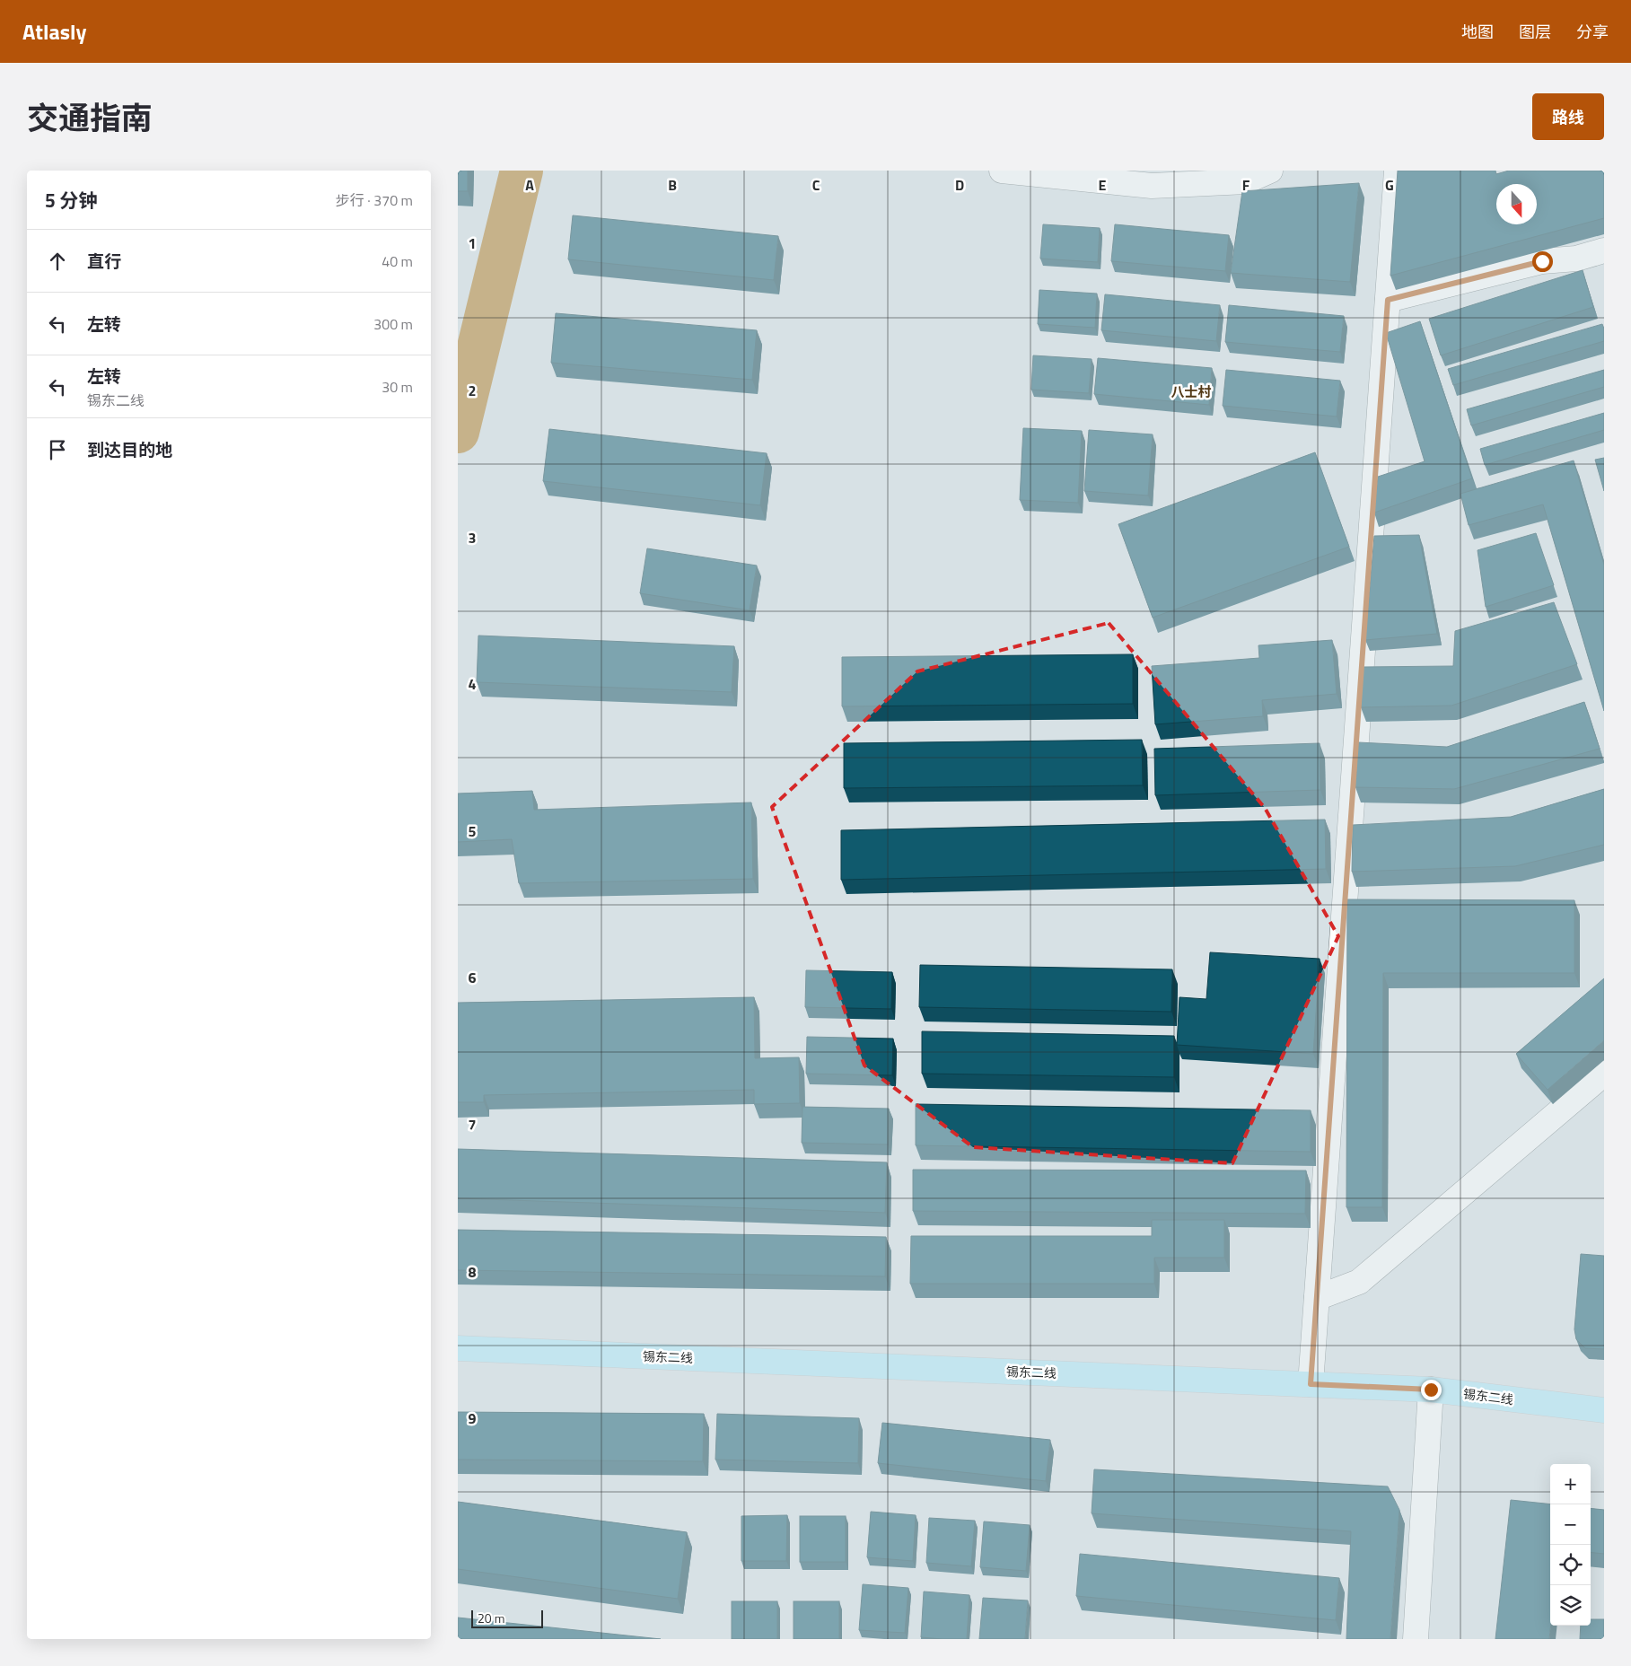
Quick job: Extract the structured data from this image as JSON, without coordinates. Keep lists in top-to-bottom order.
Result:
{
  "streets": {
    "main road": ["锡东二线"]
  },
  "districts": ["八士村"],
  "scale_bar": "20 m",
  "north": "bottom",
  "page": {
    "header": "Atlasly",
    "nav": ["地图", "图层", "分享"],
    "title": "交通指南",
    "buttons": "路线",
    "heading": ["5 分钟", "步行 · 370 m"],
    "list": [
      ["直行", "40 m"],
      ["左转", "300 m"],
      ["左转", "锡东二线", "30 m"],
      "到达目的地"
    ],
    "map_buttons": ["+", "−"],
    "scale": "20 m"
  },
  "grid": {
    "columns": [
      "A",
      "B",
      "C",
      "D",
      "E",
      "F",
      "G"
    ],
    "rows": [
      "1",
      "2",
      "3",
      "4",
      "5",
      "6",
      "7",
      "8",
      "9"
    ]
  }
}
